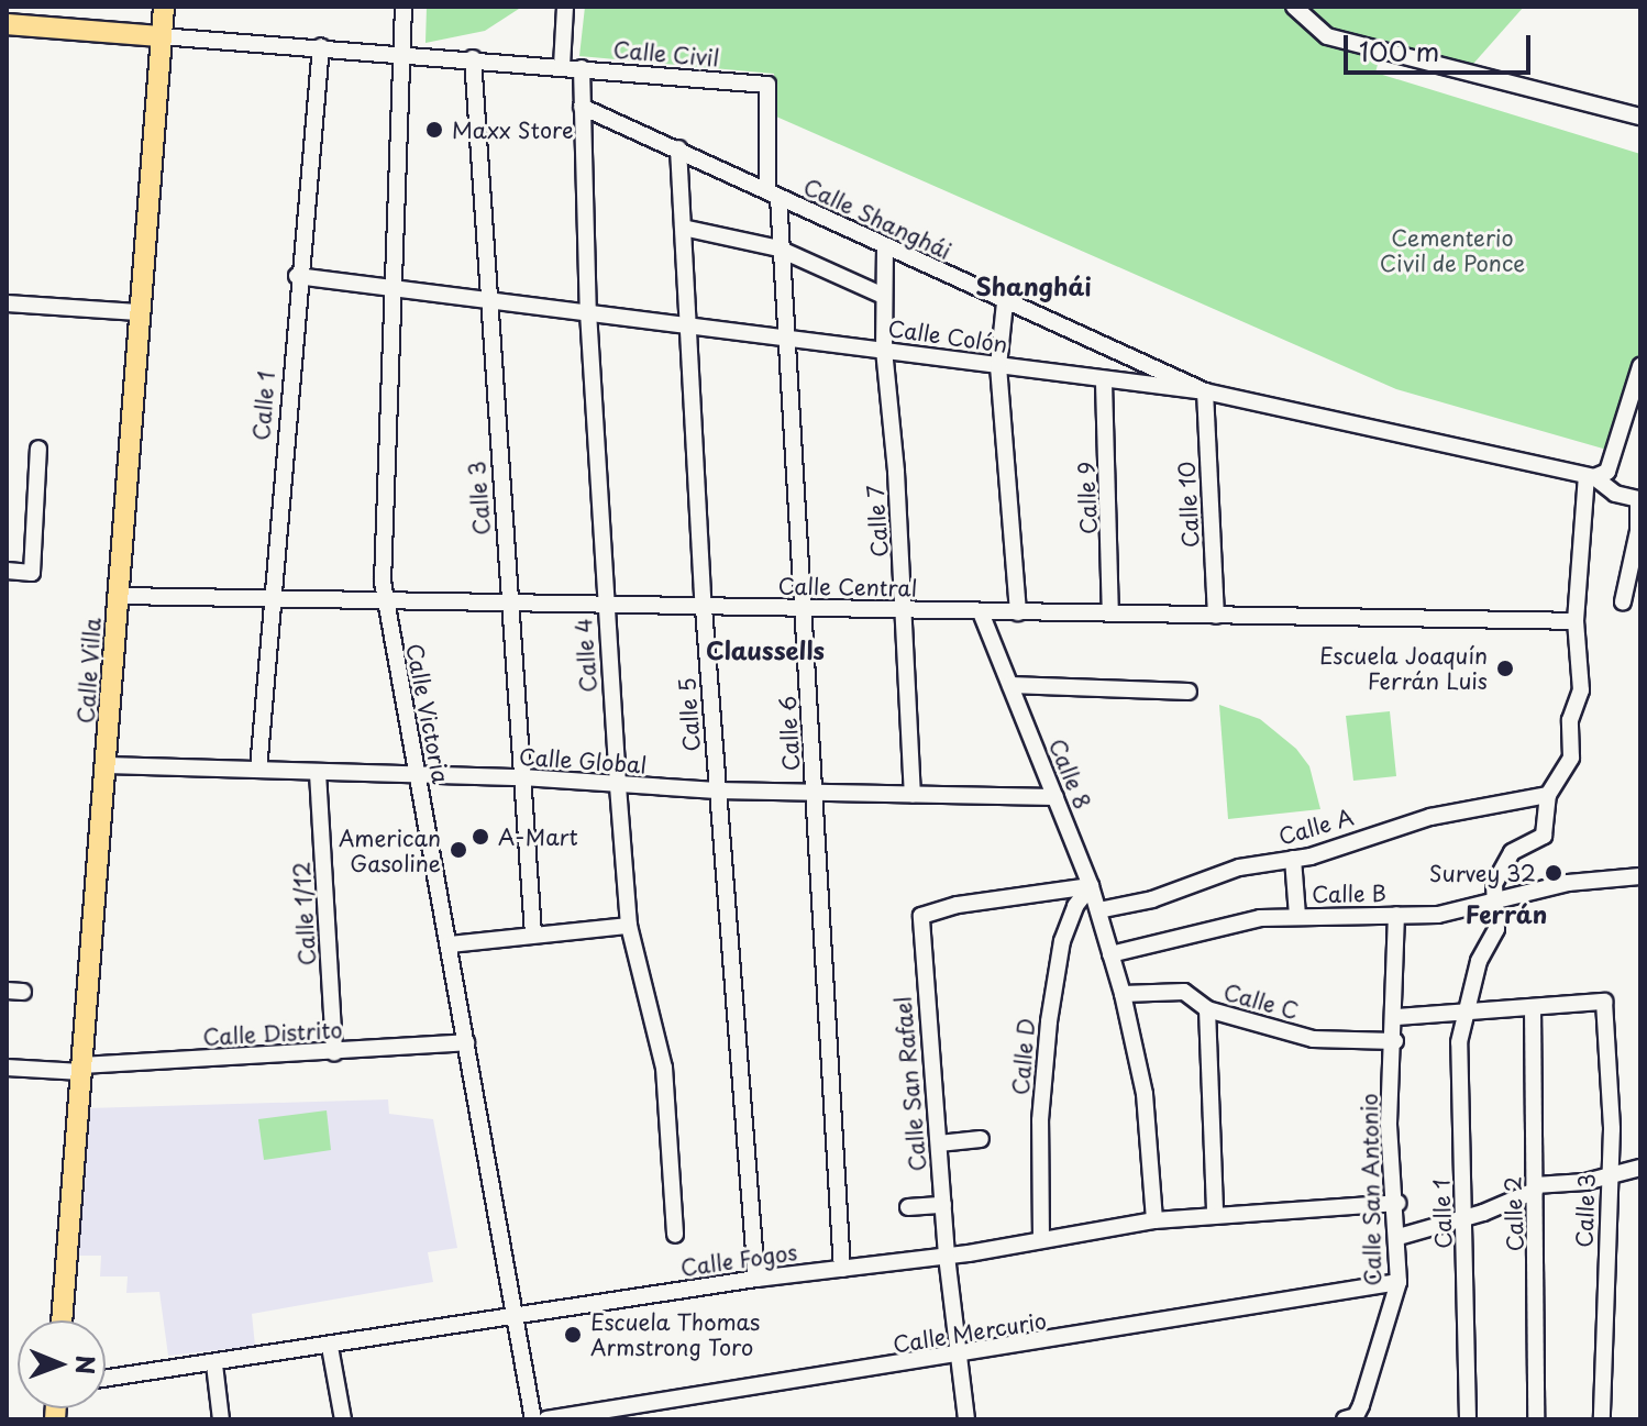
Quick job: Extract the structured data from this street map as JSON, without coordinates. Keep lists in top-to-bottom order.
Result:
{
  "streets": {
    "main road": ["Calle Villa"],
    "street": [
      "Calle Civil",
      "Calle Shanghái",
      "Calle Colón",
      "Calle 1",
      "Calle 3",
      "Calle 9",
      "Calle 10",
      "Calle 7",
      "Calle Central",
      "Calle 4",
      "Calle Victoria",
      "Calle 5",
      "Calle 6",
      "Calle Global",
      "Calle 8",
      "Calle A",
      "Calle B",
      "Calle 1/12",
      "Calle C",
      "Calle Distrito",
      "Calle D",
      "Calle San Rafael",
      "Calle San Antonio",
      "Calle 2",
      "Calle Fogos",
      "Calle Mercurio"
    ]
  },
  "crossings": [
    ["Calle Civil", "Calle 1"],
    ["Calle Civil", "Calle 3"],
    ["Calle Civil", "Calle 4"],
    ["Calle Civil", "Calle Villa"],
    ["Calle Civil", "Calle Victoria"],
    ["Calle Civil", "Calle 6"],
    ["Calle Shanghái", "Calle Colón"],
    ["Calle Shanghái", "Calle 10"],
    ["Calle Shanghái", "Calle 7"],
    ["Calle Shanghái", "Calle 4"],
    ["Calle Shanghái", "Calle 5"],
    ["Calle Shanghái", "Calle 6"],
    ["Calle Colón", "Calle 1"],
    ["Calle Colón", "Calle 3"],
    ["Calle Colón", "Calle 9"],
    ["Calle Colón", "Calle 10"],
    ["Calle Colón", "Calle 7"],
    ["Calle Colón", "Calle 4"],
    ["Calle Colón", "Calle Victoria"],
    ["Calle Colón", "Calle 5"],
    ["Calle Colón", "Calle 6"],
    ["Calle 1", "Calle Central"],
    ["Calle 1", "Calle Global"],
    ["Calle 1", "Calle A"],
    ["Calle 1", "Calle B"],
    ["Calle 3", "Calle Central"],
    ["Calle 3", "Calle Global"],
    ["Calle 3", "Calle 2"],
    ["Calle 9", "Calle Central"],
    ["Calle 10", "Calle Central"],
    ["Calle 7", "Calle Central"],
    ["Calle 7", "Calle Global"],
    ["Calle Central", "Calle 4"],
    ["Calle Central", "Calle Villa"],
    ["Calle Central", "Calle Victoria"],
    ["Calle Central", "Calle 5"],
    ["Calle Central", "Calle 6"],
    ["Calle Central", "Calle 8"],
    ["Calle 4", "Calle Global"],
    ["Calle Villa", "Calle Global"],
    ["Calle Villa", "Calle Distrito"],
    ["Calle Victoria", "Calle Global"],
    ["Calle Victoria", "Calle Distrito"],
    ["Calle Victoria", "Calle Fogos"],
    ["Calle 5", "Calle Global"],
    ["Calle 5", "Calle Fogos"],
    ["Calle 6", "Calle Global"],
    ["Calle 6", "Calle Fogos"],
    ["Calle Global", "Calle 8"],
    ["Calle Global", "Calle 1/12"],
    ["Calle 8", "Calle A"],
    ["Calle 8", "Calle B"],
    ["Calle 8", "Calle C"],
    ["Calle 8", "Calle D"],
    ["Calle 8", "Calle San Rafael"],
    ["Calle B", "Calle San Antonio"],
    ["Calle 1/12", "Calle Distrito"],
    ["Calle C", "Calle San Antonio"],
    ["Calle D", "Calle San Rafael"],
    ["Calle D", "Calle Fogos"],
    ["Calle San Rafael", "Calle Fogos"],
    ["Calle San Rafael", "Calle Mercurio"],
    ["Calle San Antonio", "Calle Fogos"],
    ["Calle San Antonio", "Calle Mercurio"]
  ],
  "districts": ["Shanghái", "Claussells", "Ferrán"],
  "parks": ["Cementerio Civil de Ponce"],
  "places": [
    "Maxx Store",
    "Escuela Joaquín Ferrán Luis",
    "A-Mart",
    "American Gasoline",
    "Survey 32",
    "Escuela Thomas Armstrong Toro"
  ],
  "scale_bar": "100 m",
  "north": "right"
}
